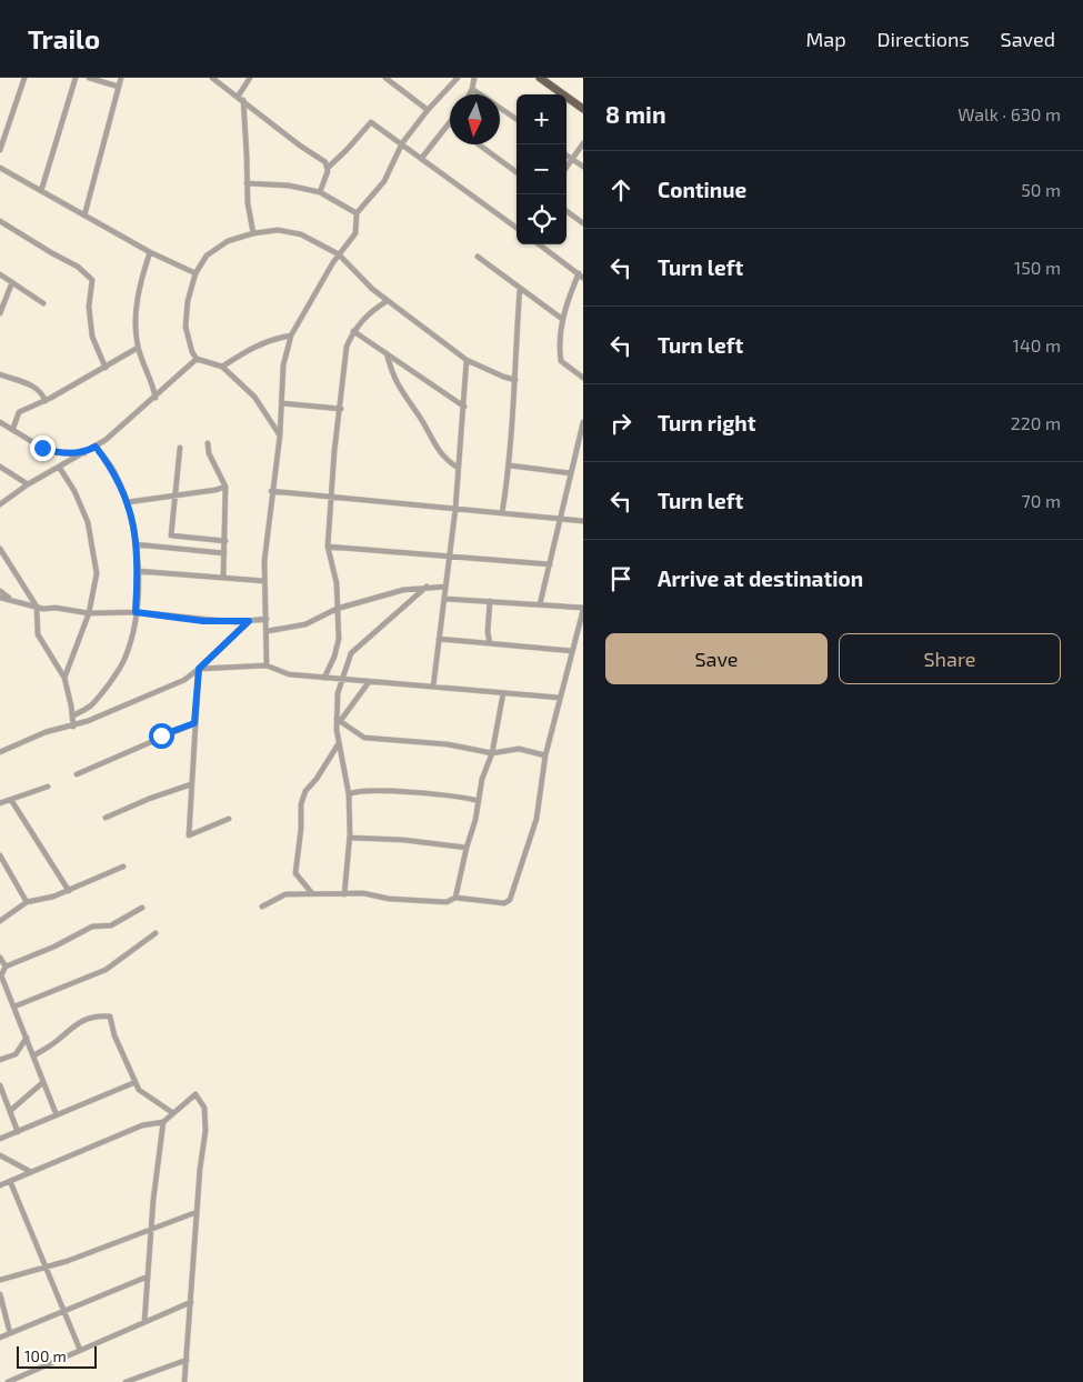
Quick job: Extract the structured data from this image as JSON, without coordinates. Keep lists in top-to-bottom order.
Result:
{
  "scale_bar": "100 m",
  "north": "bottom",
  "page": {
    "header": "Trailo",
    "nav": ["Map", "Directions", "Saved"],
    "heading": ["8 min", "Walk · 630 m"],
    "map_buttons": ["+", "−"],
    "list": [
      ["Continue", "50 m"],
      ["Turn left", "150 m"],
      ["Turn left", "140 m"],
      ["Turn right", "220 m"],
      ["Turn left", "70 m"],
      "Arrive at destination"
    ],
    "buttons": ["Save", "Share"],
    "scale": "100 m"
  }
}
